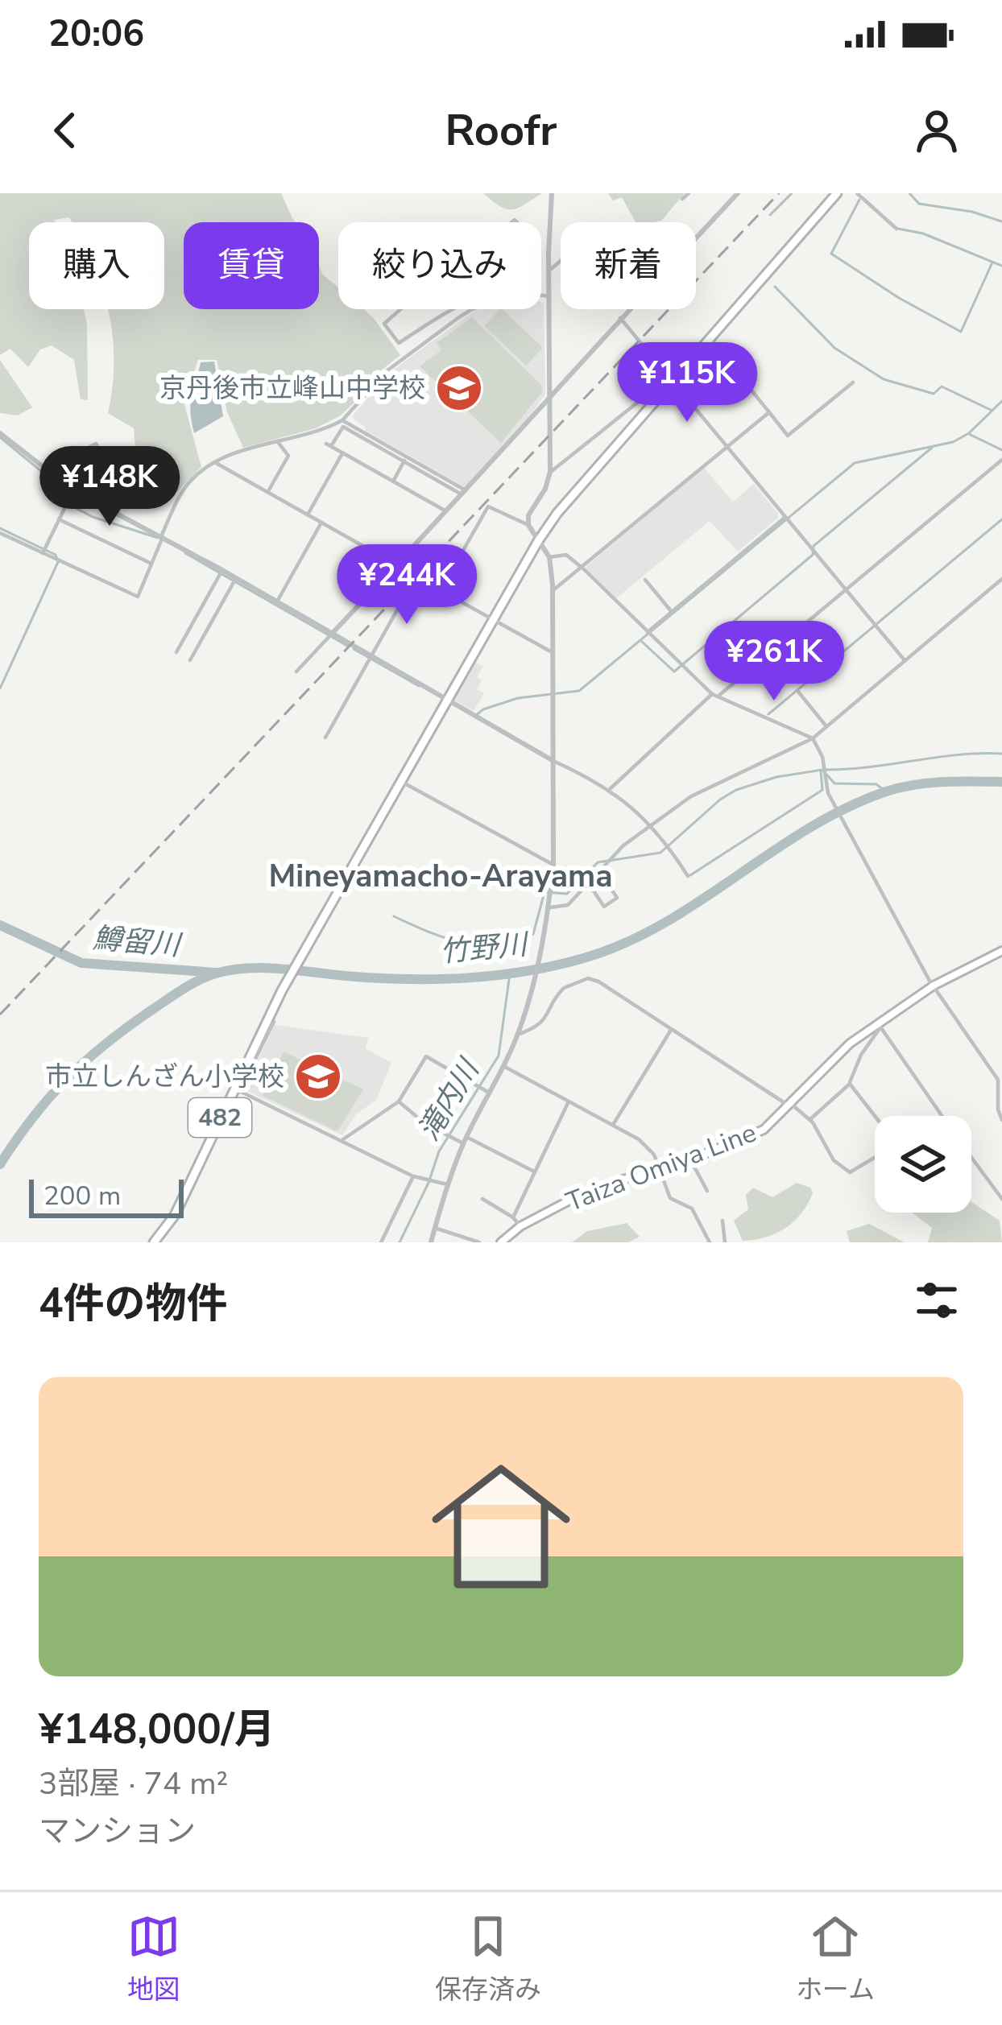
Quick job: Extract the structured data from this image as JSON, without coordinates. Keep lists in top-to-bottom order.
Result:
{
  "streets": {
    "highway": ["482"],
    "main road": ["Taiza Omiya Line"]
  },
  "districts": ["Mineyamacho-Arayama"],
  "water": ["鱒留川", "竹野川", "滝内川"],
  "places": {
    "school or university": ["京丹後市立峰山中学校", "市立しんざん小学校"]
  },
  "scale_bar": "200 m",
  "page": {
    "status": "20:06",
    "header": "Roofr",
    "chip": [
      "購入",
      "賃貸",
      "絞り込み",
      "新着"
    ],
    "price": [
      "¥115K",
      "¥148K",
      "¥244K",
      "¥261K"
    ],
    "scale": "200 m",
    "heading": "4件の物件",
    "list": [
      {
        "name": "¥148,000/月",
        "note": "3部屋 · 74 m² · マンション"
      }
    ],
    "tabs": ["地図", "保存済み", "ホーム"]
  }
}
